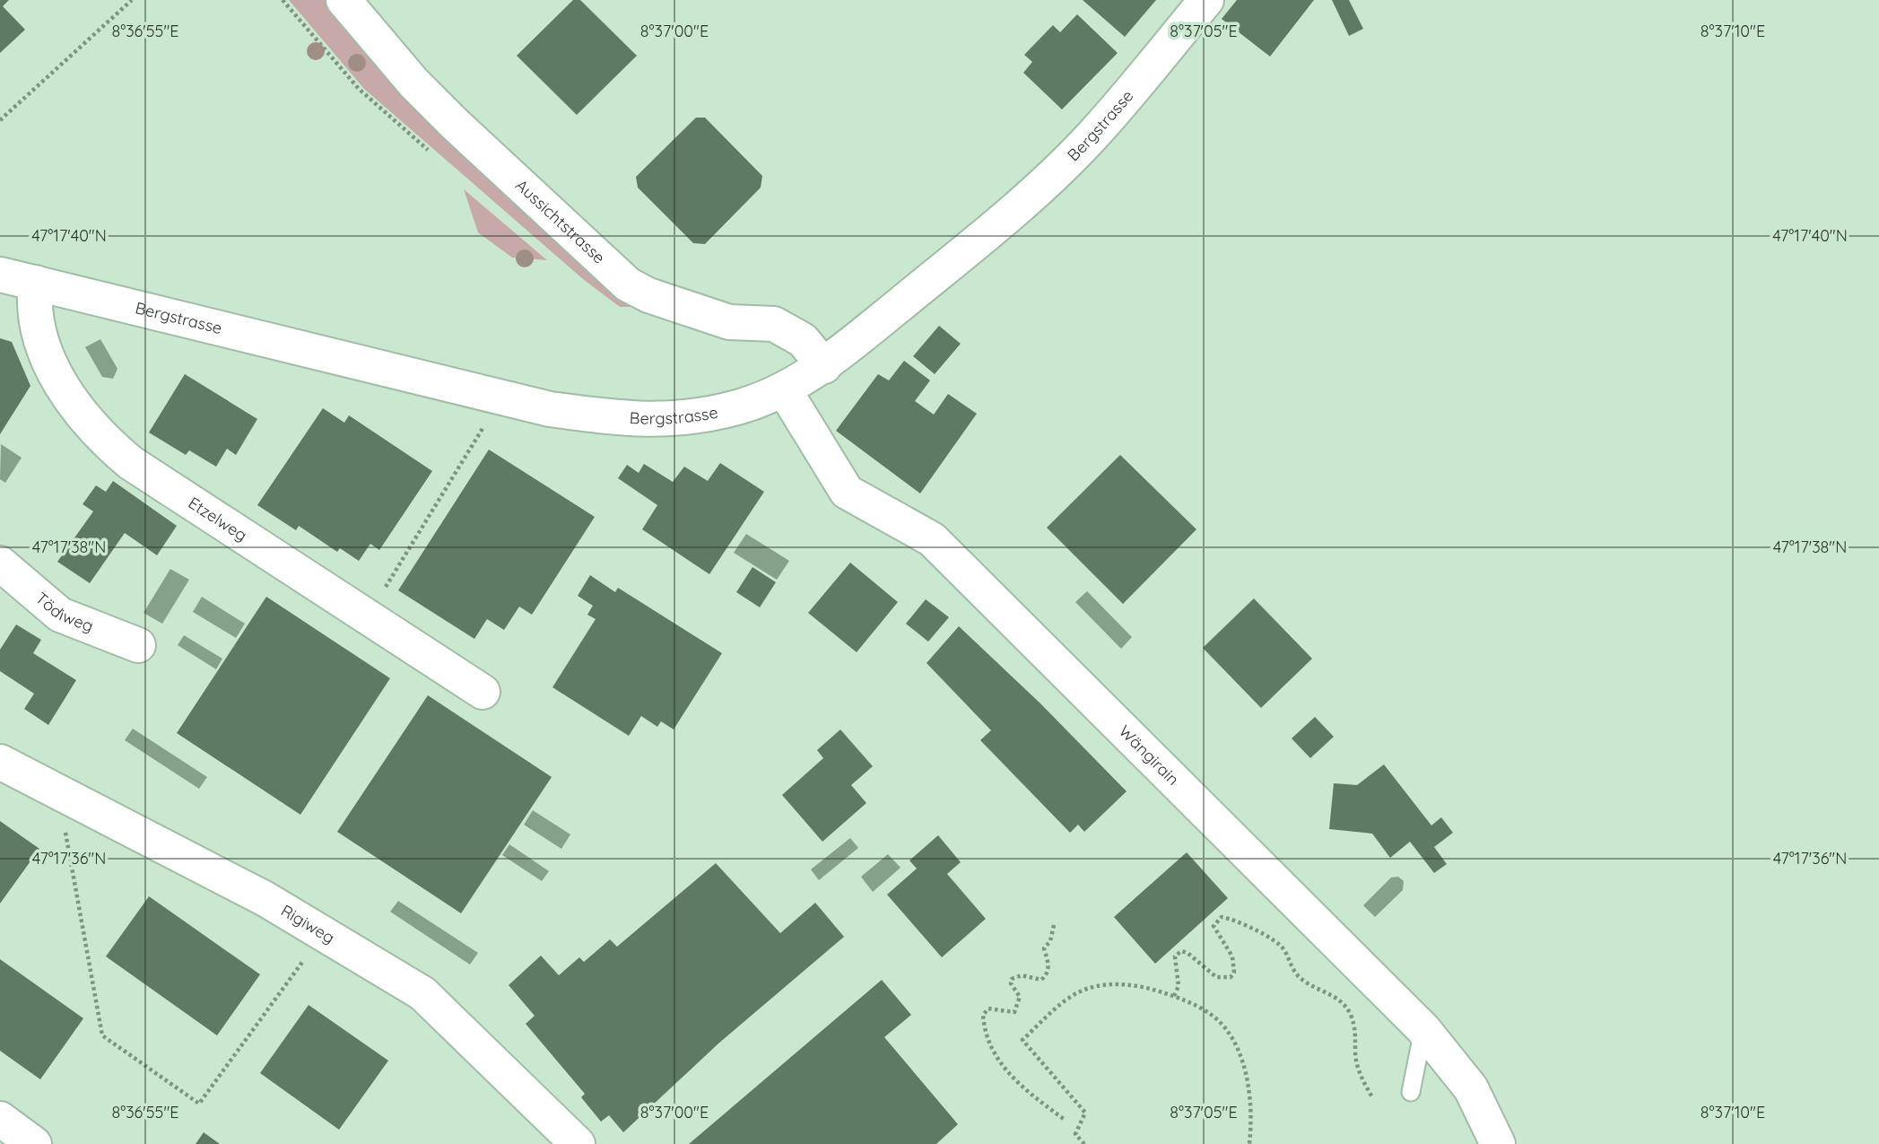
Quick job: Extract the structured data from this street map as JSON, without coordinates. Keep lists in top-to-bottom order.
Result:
{
  "streets": {
    "street": [
      "Bergstrasse",
      "Aussichtstrasse",
      "Etzelweg",
      "Tödiweg",
      "Wängirain",
      "Rigiweg"
    ]
  },
  "crossings": [
    ["Bergstrasse", "Aussichtstrasse"],
    ["Bergstrasse", "Etzelweg"],
    ["Bergstrasse", "Wängirain"]
  ],
  "coordinates": [
    "8°36'55\"E",
    "8°37'00\"E",
    "8°37'05\"E",
    "8°37'10\"E",
    "47°17'40\"N",
    "47°17'38\"N",
    "47°17'36\"N"
  ]
}
